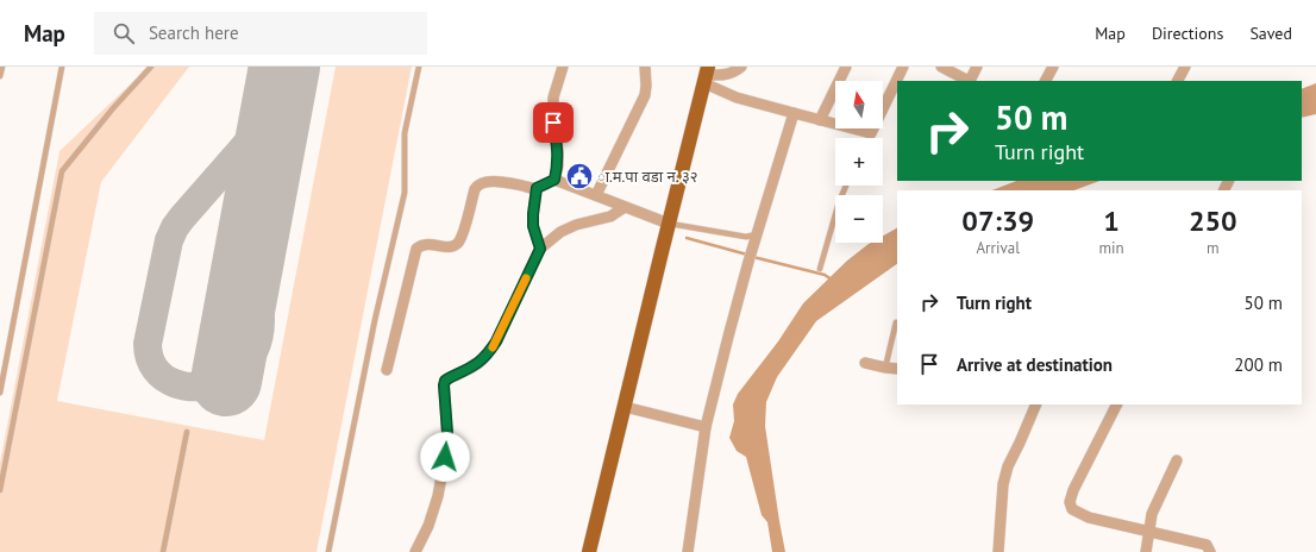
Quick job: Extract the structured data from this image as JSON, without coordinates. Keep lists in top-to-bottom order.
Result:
{
  "places": {
    "public building": ["ा.म.पा वडा न. ३२"]
  },
  "north": "top",
  "page": {
    "header": "Map",
    "search": "Search here",
    "nav": ["Map", "Directions", "Saved"],
    "map_buttons": ["+", "−"],
    "turn": ["50 m", "Turn right"],
    "eta": [
      "07:39",
      "Arrival",
      "1",
      "min",
      "250",
      "m"
    ],
    "list": [
      {
        "name": "Turn right",
        "value": "50 m"
      },
      {
        "name": "Arrive at destination",
        "value": "200 m"
      }
    ]
  }
}
